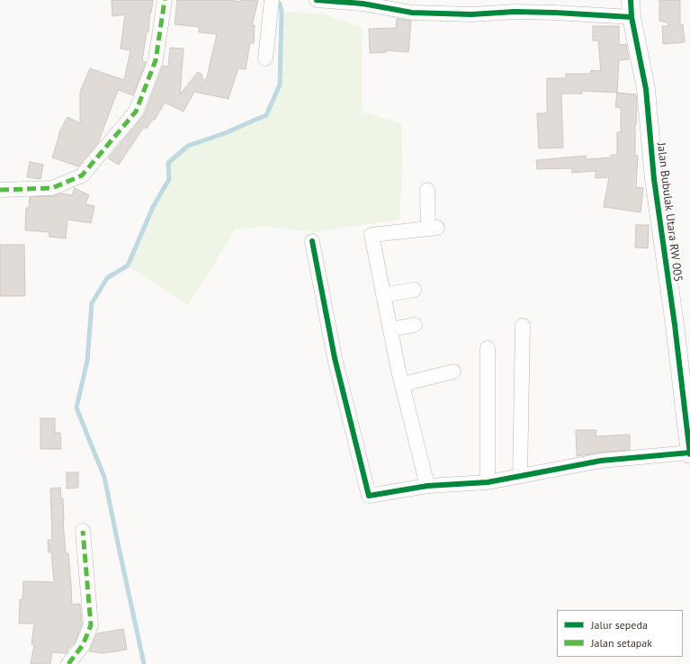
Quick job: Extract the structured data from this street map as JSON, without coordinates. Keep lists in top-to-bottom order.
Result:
{
  "streets": {
    "street": ["Jalan Bubulak Utara RW 005"]
  },
  "legend": ["Jalur sepeda", "Jalan setapak"]
}
